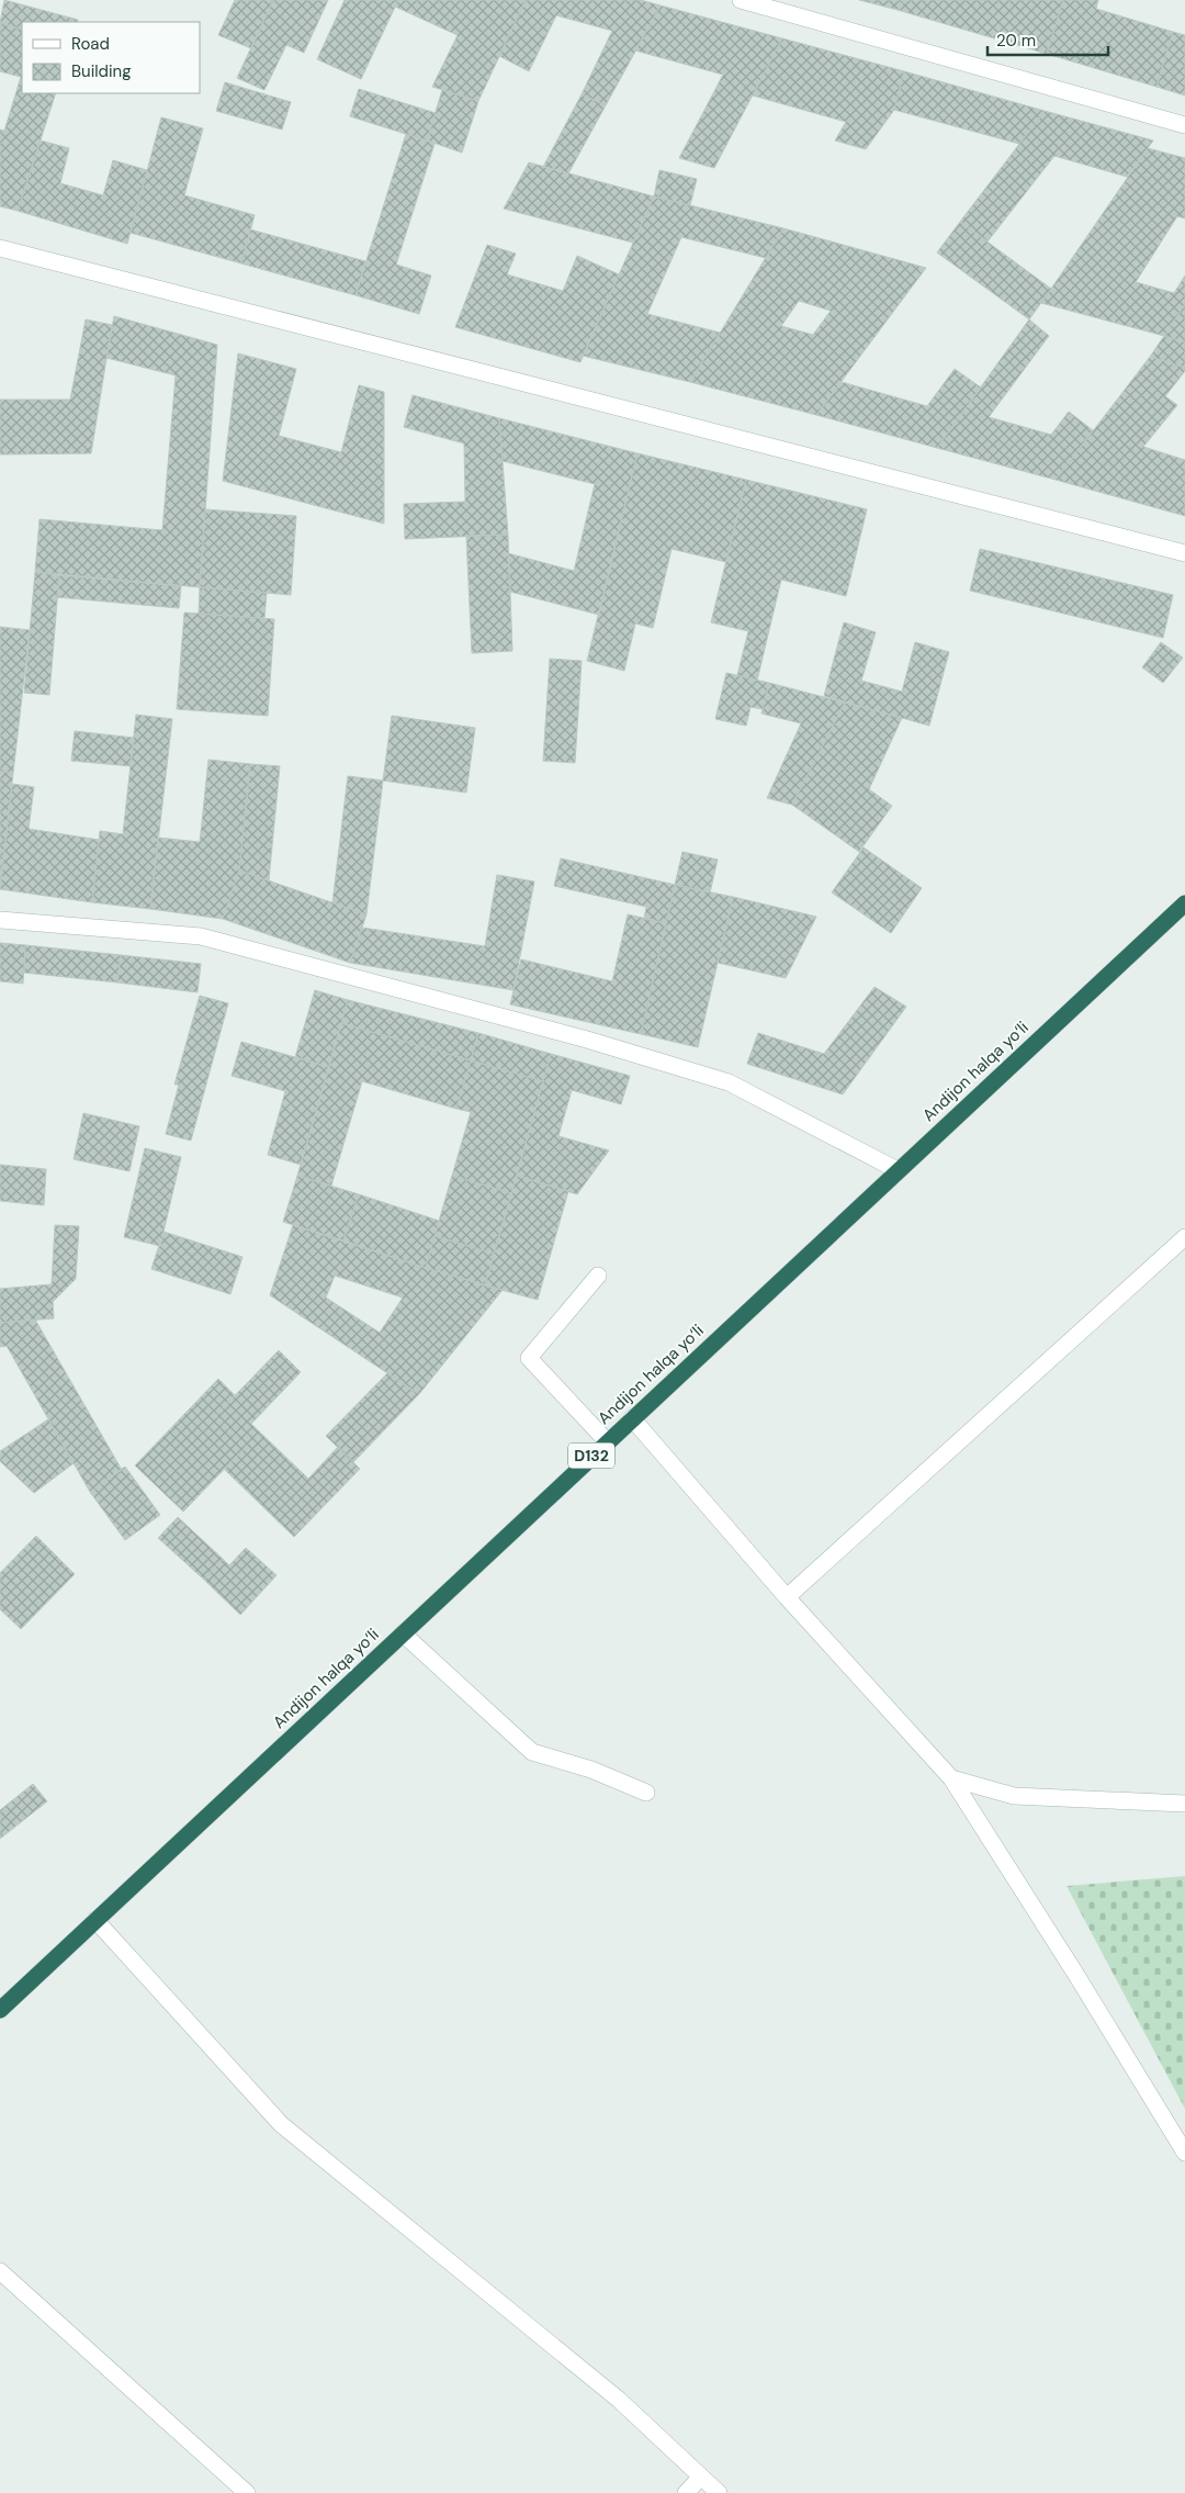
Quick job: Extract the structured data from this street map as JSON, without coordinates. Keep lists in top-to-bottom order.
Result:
{
  "streets": {
    "highway": ["Andijon halqa yo‘li", "D132"]
  },
  "legend": ["Road", "Building"],
  "scale_bar": "20 m"
}
